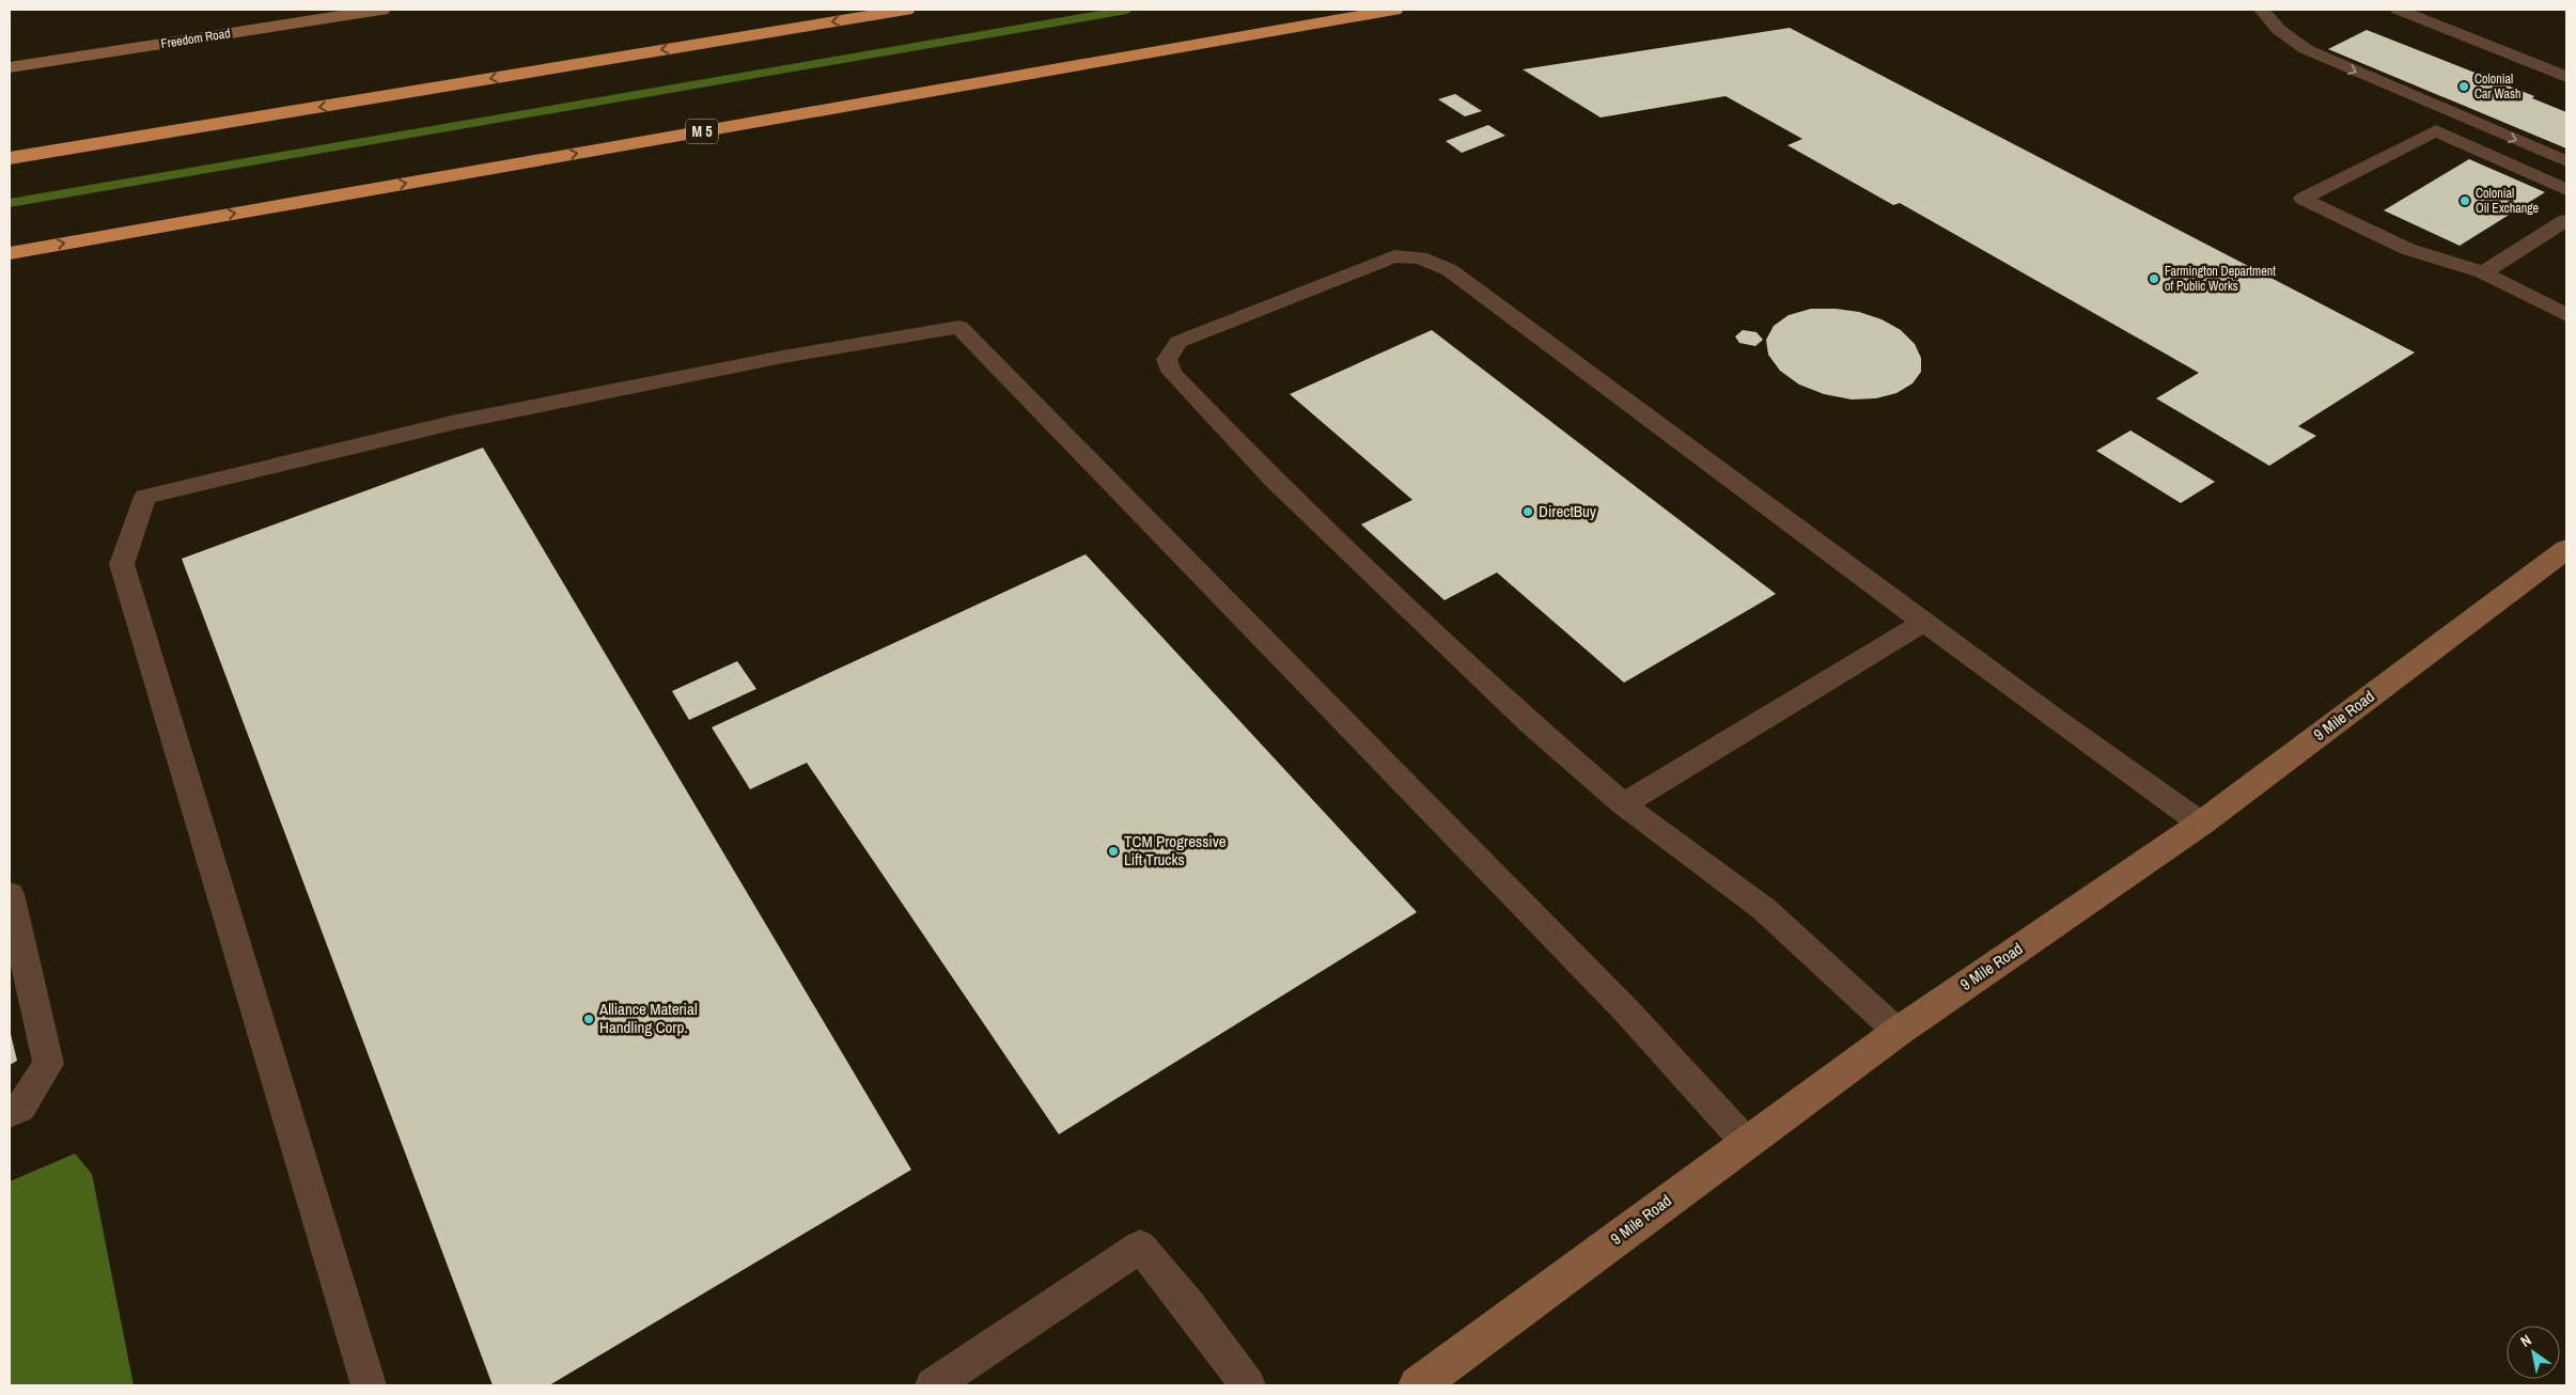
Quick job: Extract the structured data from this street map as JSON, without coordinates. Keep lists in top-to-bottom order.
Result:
{
  "streets": {
    "highway": ["M 5"],
    "street": ["Freedom Road", "9 Mile Road"]
  },
  "places": [
    "Colonial Car Wash",
    "Colonial Oil Exchange",
    "Farmington Department of Public Works",
    "DirectBuy",
    "TCM Progressive Lift Trucks",
    "Alliance Material Handling Corp."
  ],
  "north": "top left"
}
